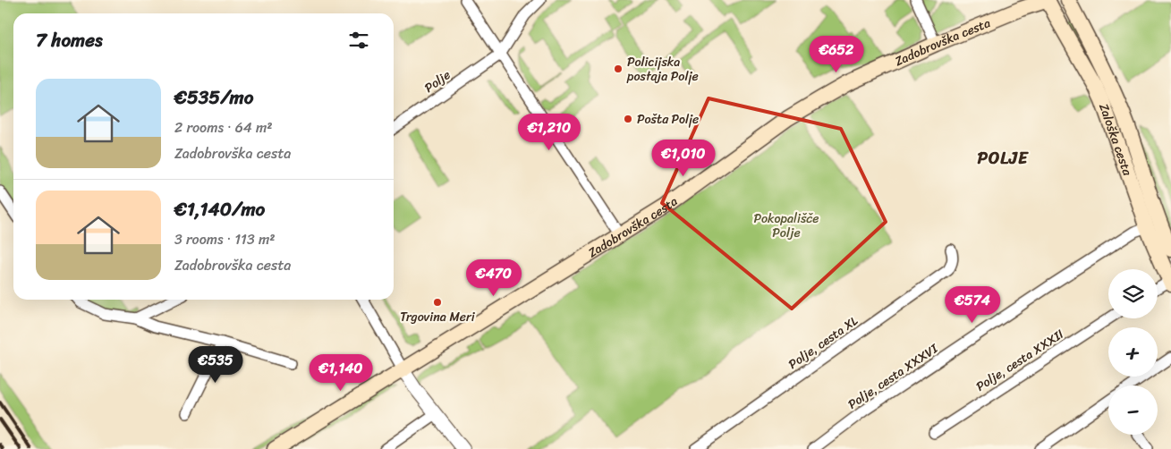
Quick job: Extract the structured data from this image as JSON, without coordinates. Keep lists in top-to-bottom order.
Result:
{
  "streets": {
    "main road": ["Zadobrovška cesta", "Zaloška cesta"],
    "street": [
      "Polje",
      "Polje, cesta XL",
      "Polje, cesta XXXII",
      "Polje, cesta XXXVI"
    ]
  },
  "crossings": [
    ["Zadobrovška cesta", "Zaloška cesta"],
    ["Zaloška cesta", "Polje, cesta XXXVI"]
  ],
  "districts": ["POLJE"],
  "parks": ["Pokopališče Polje"],
  "places": ["Policijska postaja Polje", "Pošta Polje", "Trgovina Meri"],
  "page": {
    "heading": "7 homes",
    "price": [
      "€652",
      "€1,210",
      "€1,010",
      "€470",
      "€574",
      "€535",
      "€1,140"
    ],
    "list": [
      {
        "name": "€535/mo",
        "note": "2 rooms · 64 m² · Zadobrovška cesta"
      },
      {
        "name": "€1,140/mo",
        "note": "3 rooms · 113 m² · Zadobrovška cesta"
      }
    ],
    "map_buttons": ["+", "−"]
  }
}
